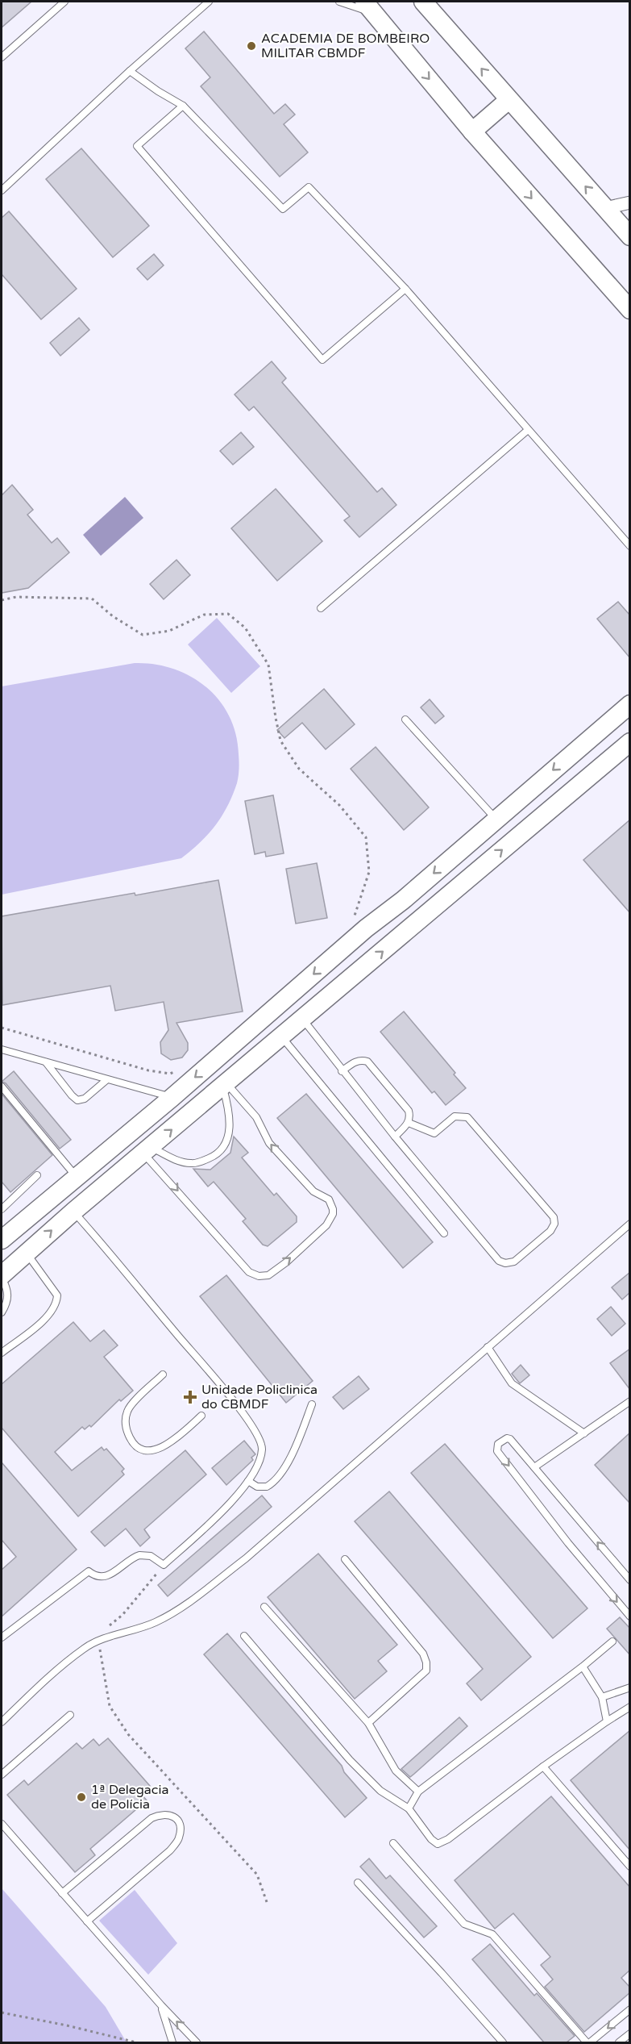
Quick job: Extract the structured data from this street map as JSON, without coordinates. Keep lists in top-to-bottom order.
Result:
{
  "places": {
    "other": ["ACADEMIA DE BOMBEIRO MILITAR CBMDF", "1ª Delegacia de Polícia"],
    "health": ["Unidade Policlinica do CBMDF"]
  }
}
